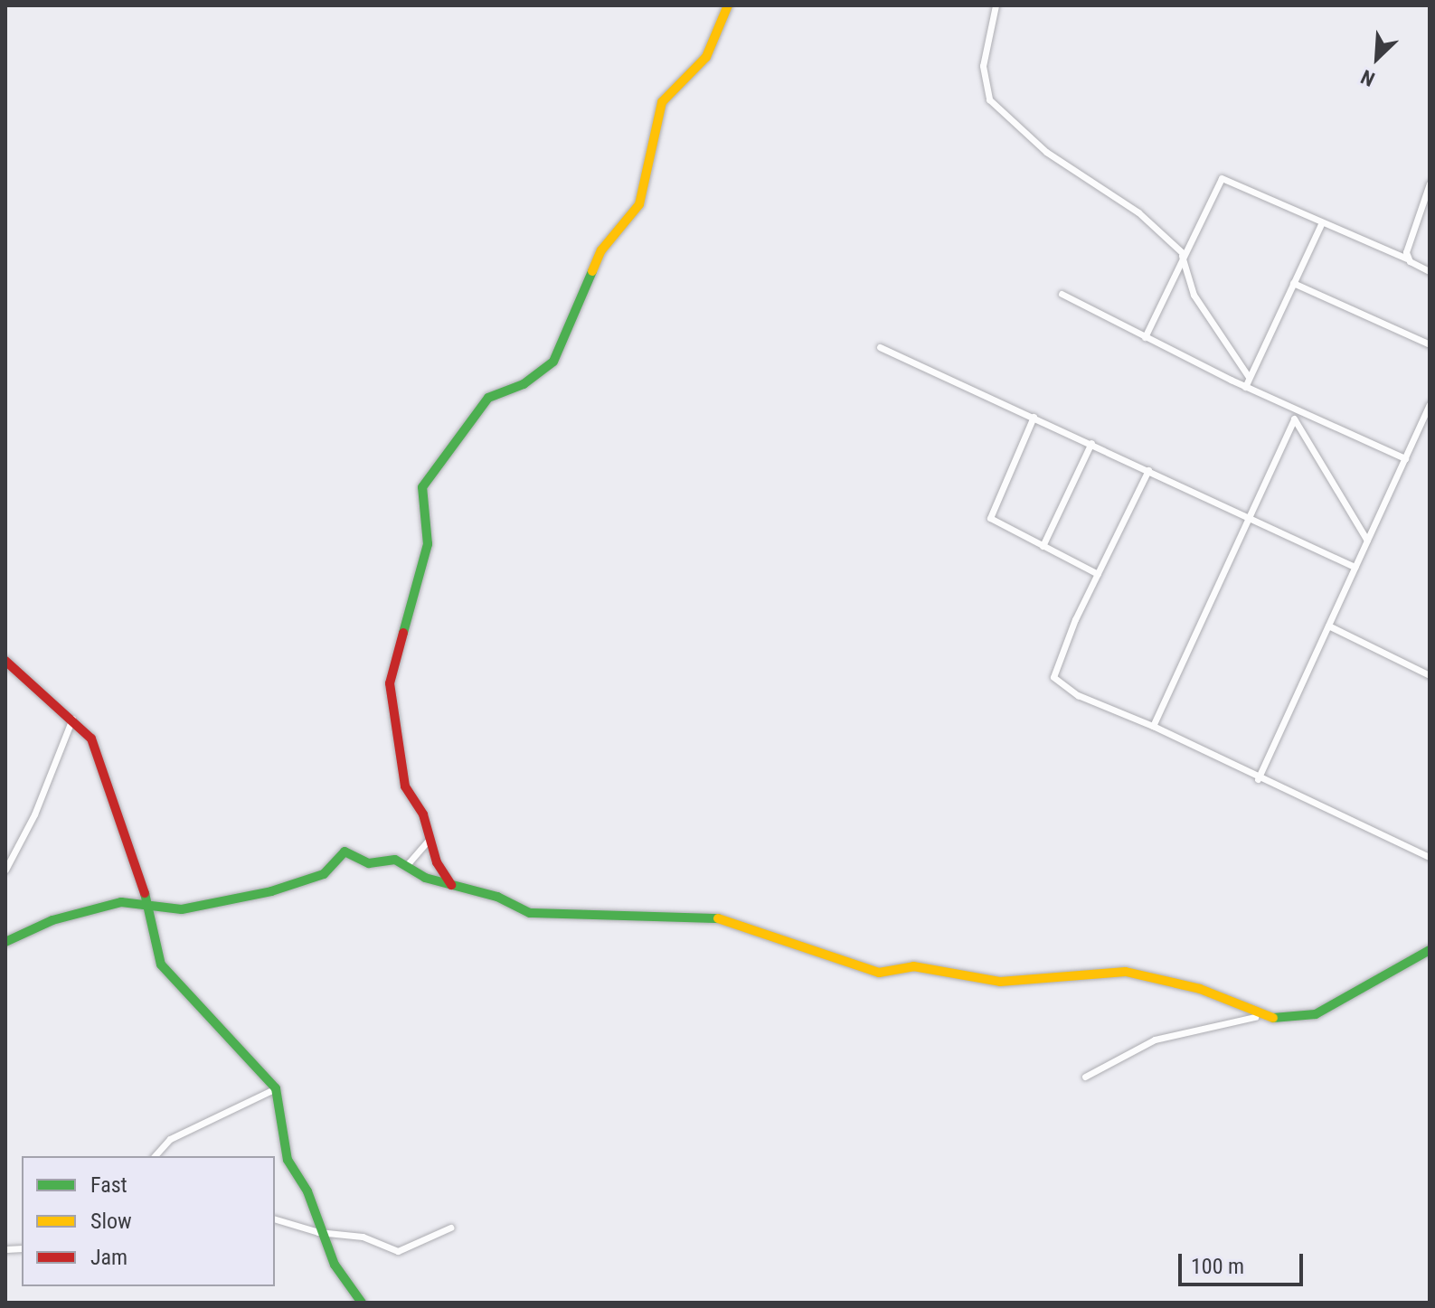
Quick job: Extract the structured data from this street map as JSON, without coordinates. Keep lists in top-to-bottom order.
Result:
{
  "legend": ["Fast", "Slow", "Jam"],
  "scale_bar": "100 m",
  "north": "bottom left"
}
